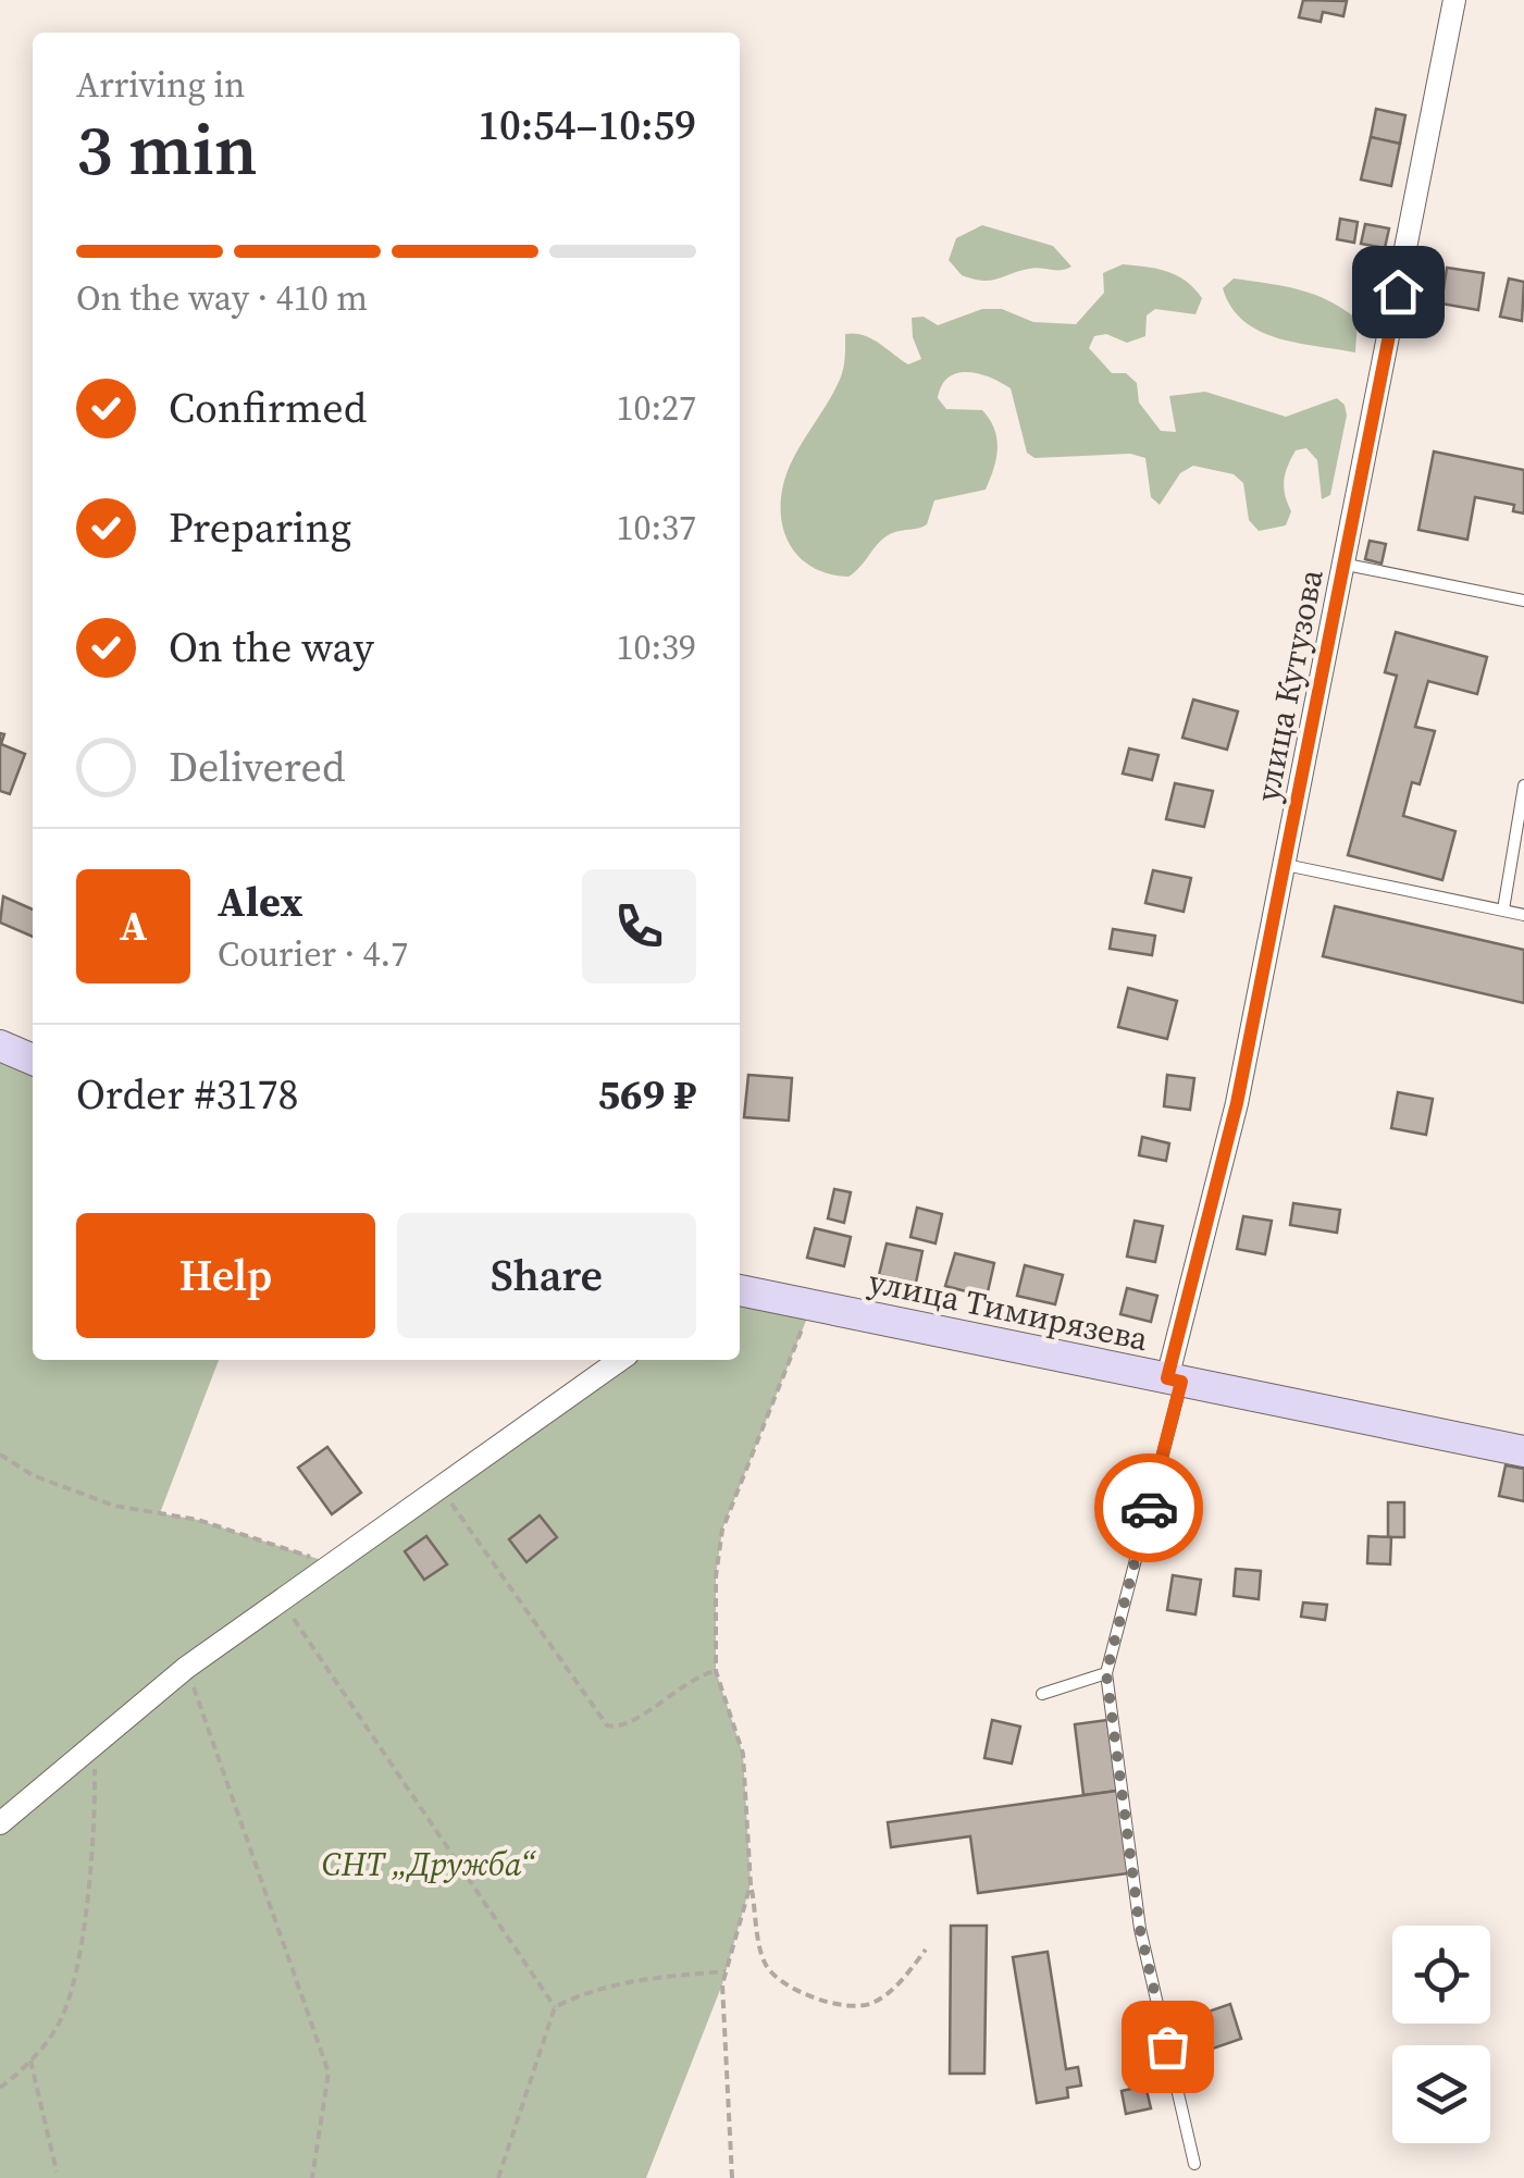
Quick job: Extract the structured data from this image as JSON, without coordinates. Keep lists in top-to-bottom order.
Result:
{
  "streets": {
    "main road": ["улица Тимирязева"],
    "street": ["улица Кутузова"]
  },
  "crossings": [
    ["улица Кутузова", "улица Тимирязева"]
  ],
  "parks": ["СНТ „Дружба“"],
  "page": {
    "heading": ["3 min", "Arriving in", "10:54–10:59"],
    "panel": [
      "Alex",
      "Courier · 4.7",
      "Order #3178",
      "569 ₽"
    ],
    "bar": "On the way · 410 m",
    "list": [
      ["Confirmed", "10:27"],
      ["Preparing", "10:37"],
      ["On the way", "10:39"],
      "Delivered"
    ],
    "round": "A",
    "buttons": ["Help", "Share"]
  }
}
